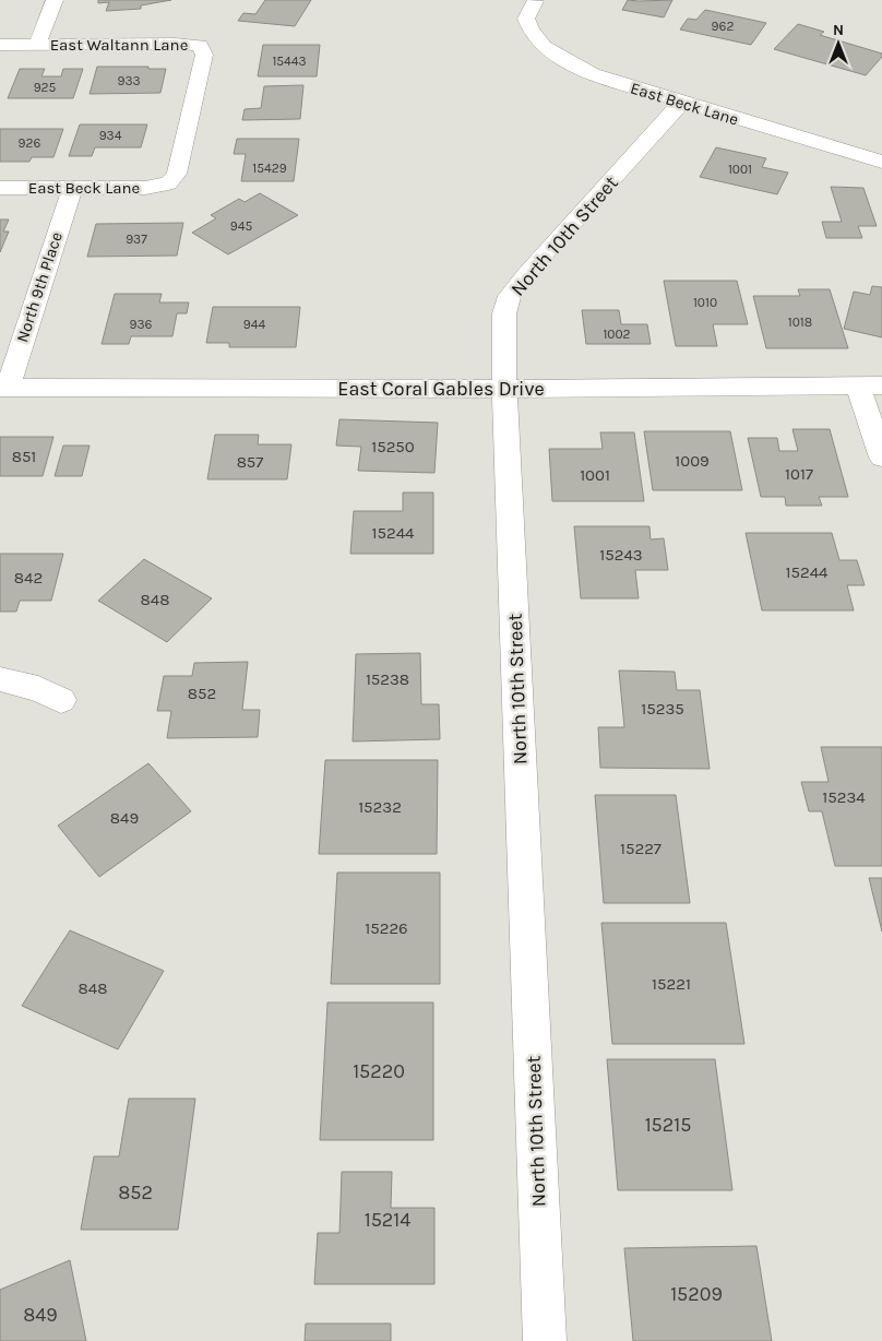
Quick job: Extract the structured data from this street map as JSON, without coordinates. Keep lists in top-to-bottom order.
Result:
{
  "streets": {
    "street": [
      "East Waltann Lane",
      "East Beck Lane",
      "North 10th Street",
      "North 9th Place",
      "East Coral Gables Drive"
    ]
  },
  "crossings": [
    ["East Waltann Lane", "East Beck Lane"],
    ["East Beck Lane", "North 10th Street"],
    ["East Beck Lane", "North 9th Place"],
    ["North 10th Street", "East Coral Gables Drive"],
    ["North 9th Place", "East Coral Gables Drive"]
  ],
  "house_numbers": [
    "962",
    "15443",
    "933",
    "925",
    "934",
    "926",
    "15429",
    "1001",
    "945",
    "937",
    "1010",
    "1018",
    "936",
    "944",
    "1002",
    "15250",
    "851",
    "1009",
    "857",
    "1017",
    "1001",
    "15244",
    "15243",
    "15244",
    "842",
    "848",
    "15238",
    "852",
    "15235",
    "15234",
    "15232",
    "849",
    "15227",
    "15226",
    "15221",
    "848",
    "15220",
    "15215",
    "852",
    "15214",
    "15209",
    "849"
  ],
  "north": "top"
}
